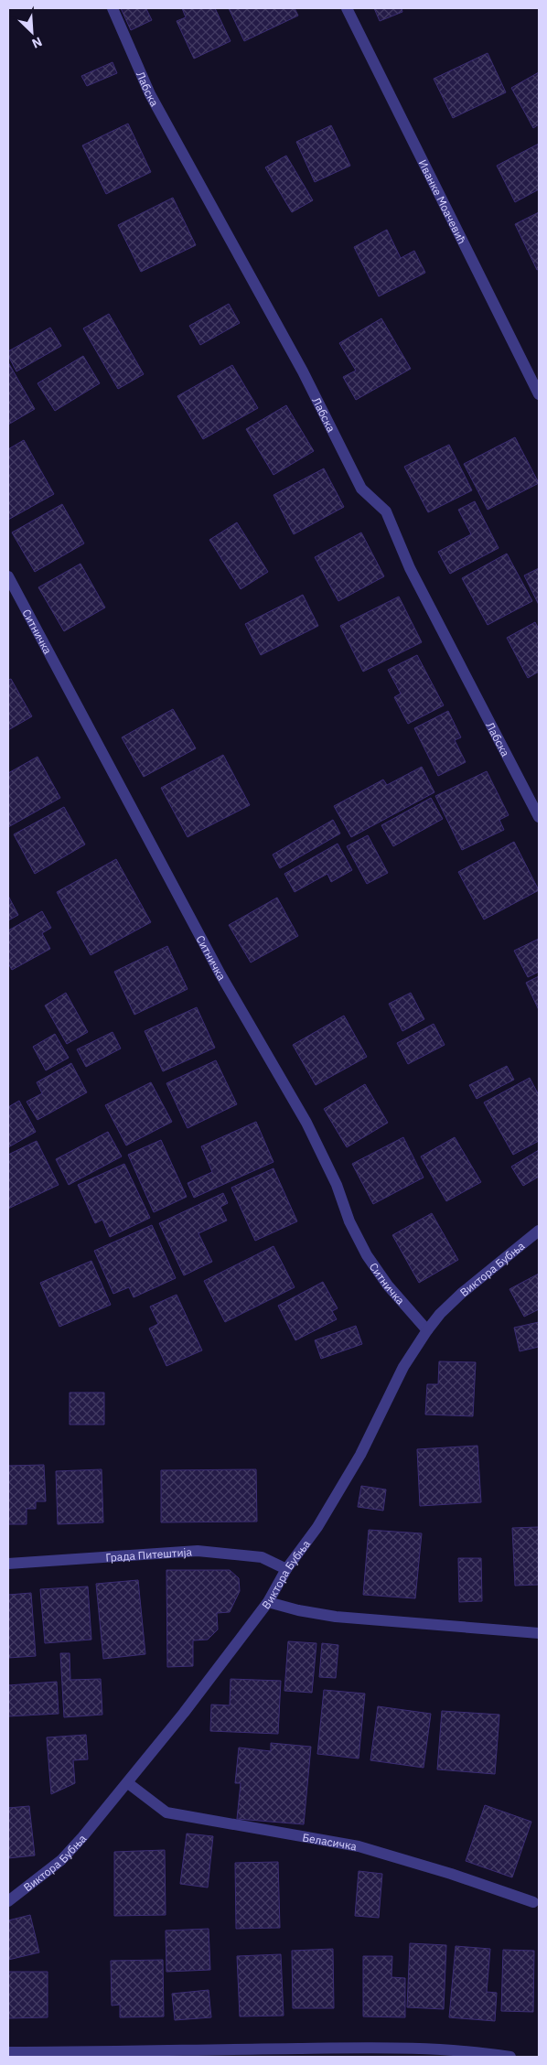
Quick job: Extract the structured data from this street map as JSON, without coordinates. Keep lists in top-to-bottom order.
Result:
{
  "streets": {
    "street": [
      "Лабска",
      "Иванке Моачевић",
      "Ситничка",
      "Виктора Бубња",
      "Града Питештија",
      "Беласичка"
    ]
  },
  "crossings": [
    ["Ситничка", "Виктора Бубња"],
    ["Виктора Бубња", "Града Питештија"],
    ["Виктора Бубња", "Беласичка"]
  ],
  "north": "bottom right"
}
